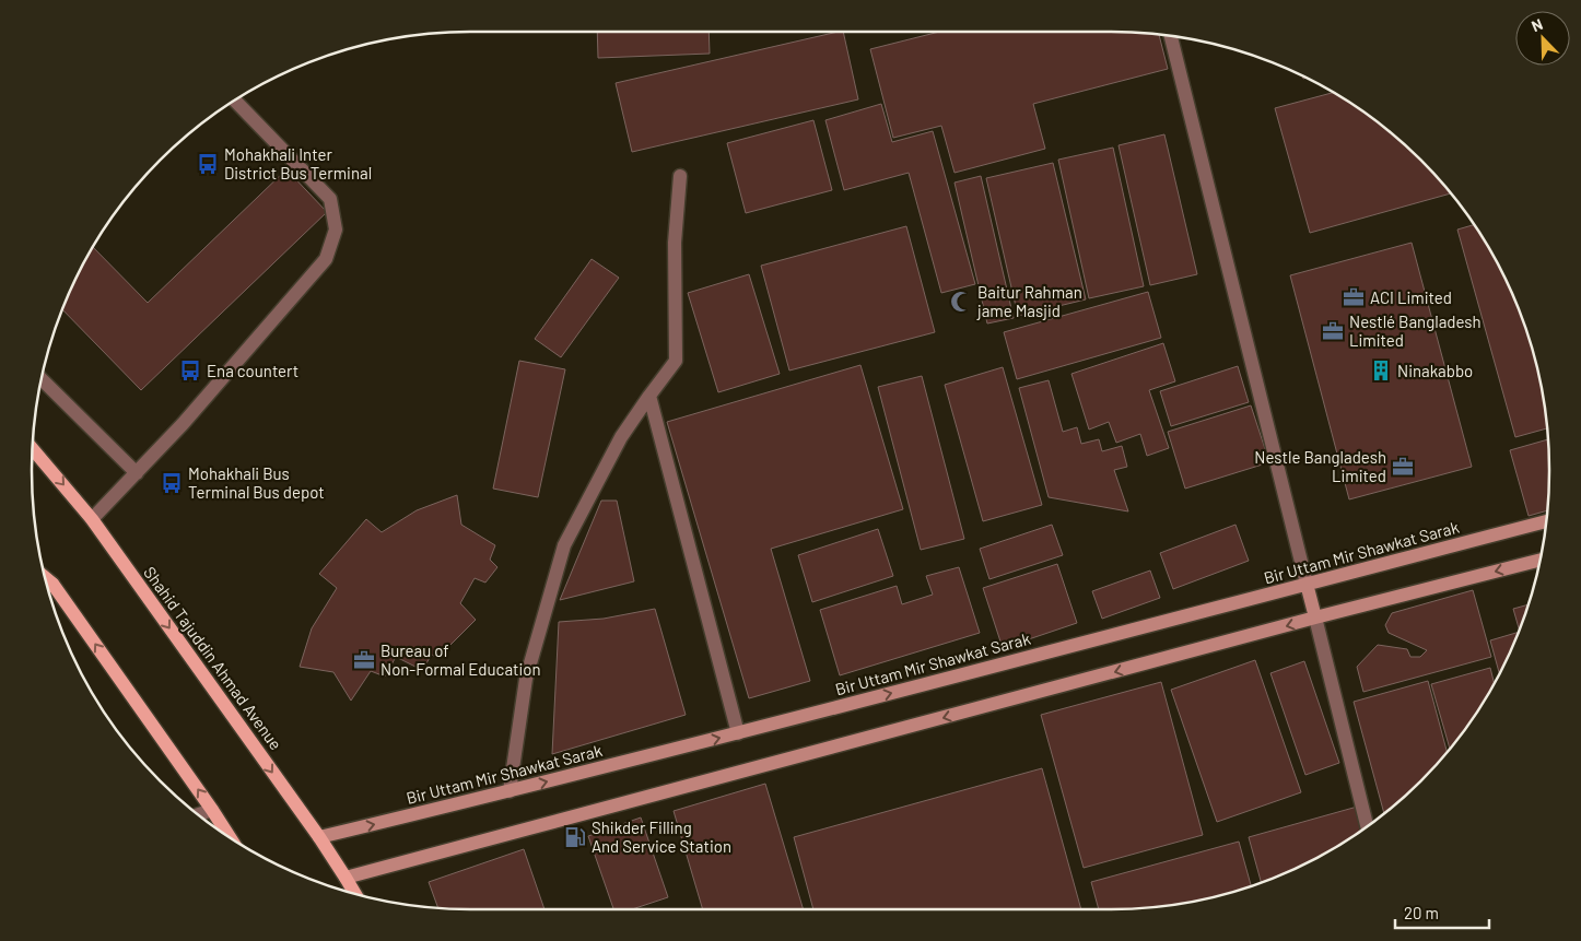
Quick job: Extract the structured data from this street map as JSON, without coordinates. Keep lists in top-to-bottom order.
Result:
{
  "streets": {
    "main road": ["Bir Uttam Mir Shawkat Sarak", "Shahid Tajuddin Ahmad Avenue"]
  },
  "crossings": [
    ["Bir Uttam Mir Shawkat Sarak", "Shahid Tajuddin Ahmad Avenue"]
  ],
  "places": {
    "bus stop": ["Mohakhali Inter District Bus Terminal", "Ena countert", "Mohakhali Bus Terminal Bus depot"],
    "office": [
      "ACI Limited",
      "Nestlé Bangladesh Limited",
      "Nestle Bangladesh Limited",
      "Bureau of Non-Formal Education"
    ],
    "mosque": ["Baitur Rahman jame Masjid"],
    "building": ["Ninakabbo"],
    "fuel station": ["Shikder Filling And Service Station"]
  },
  "scale_bar": "20 m",
  "north": "top left"
}
